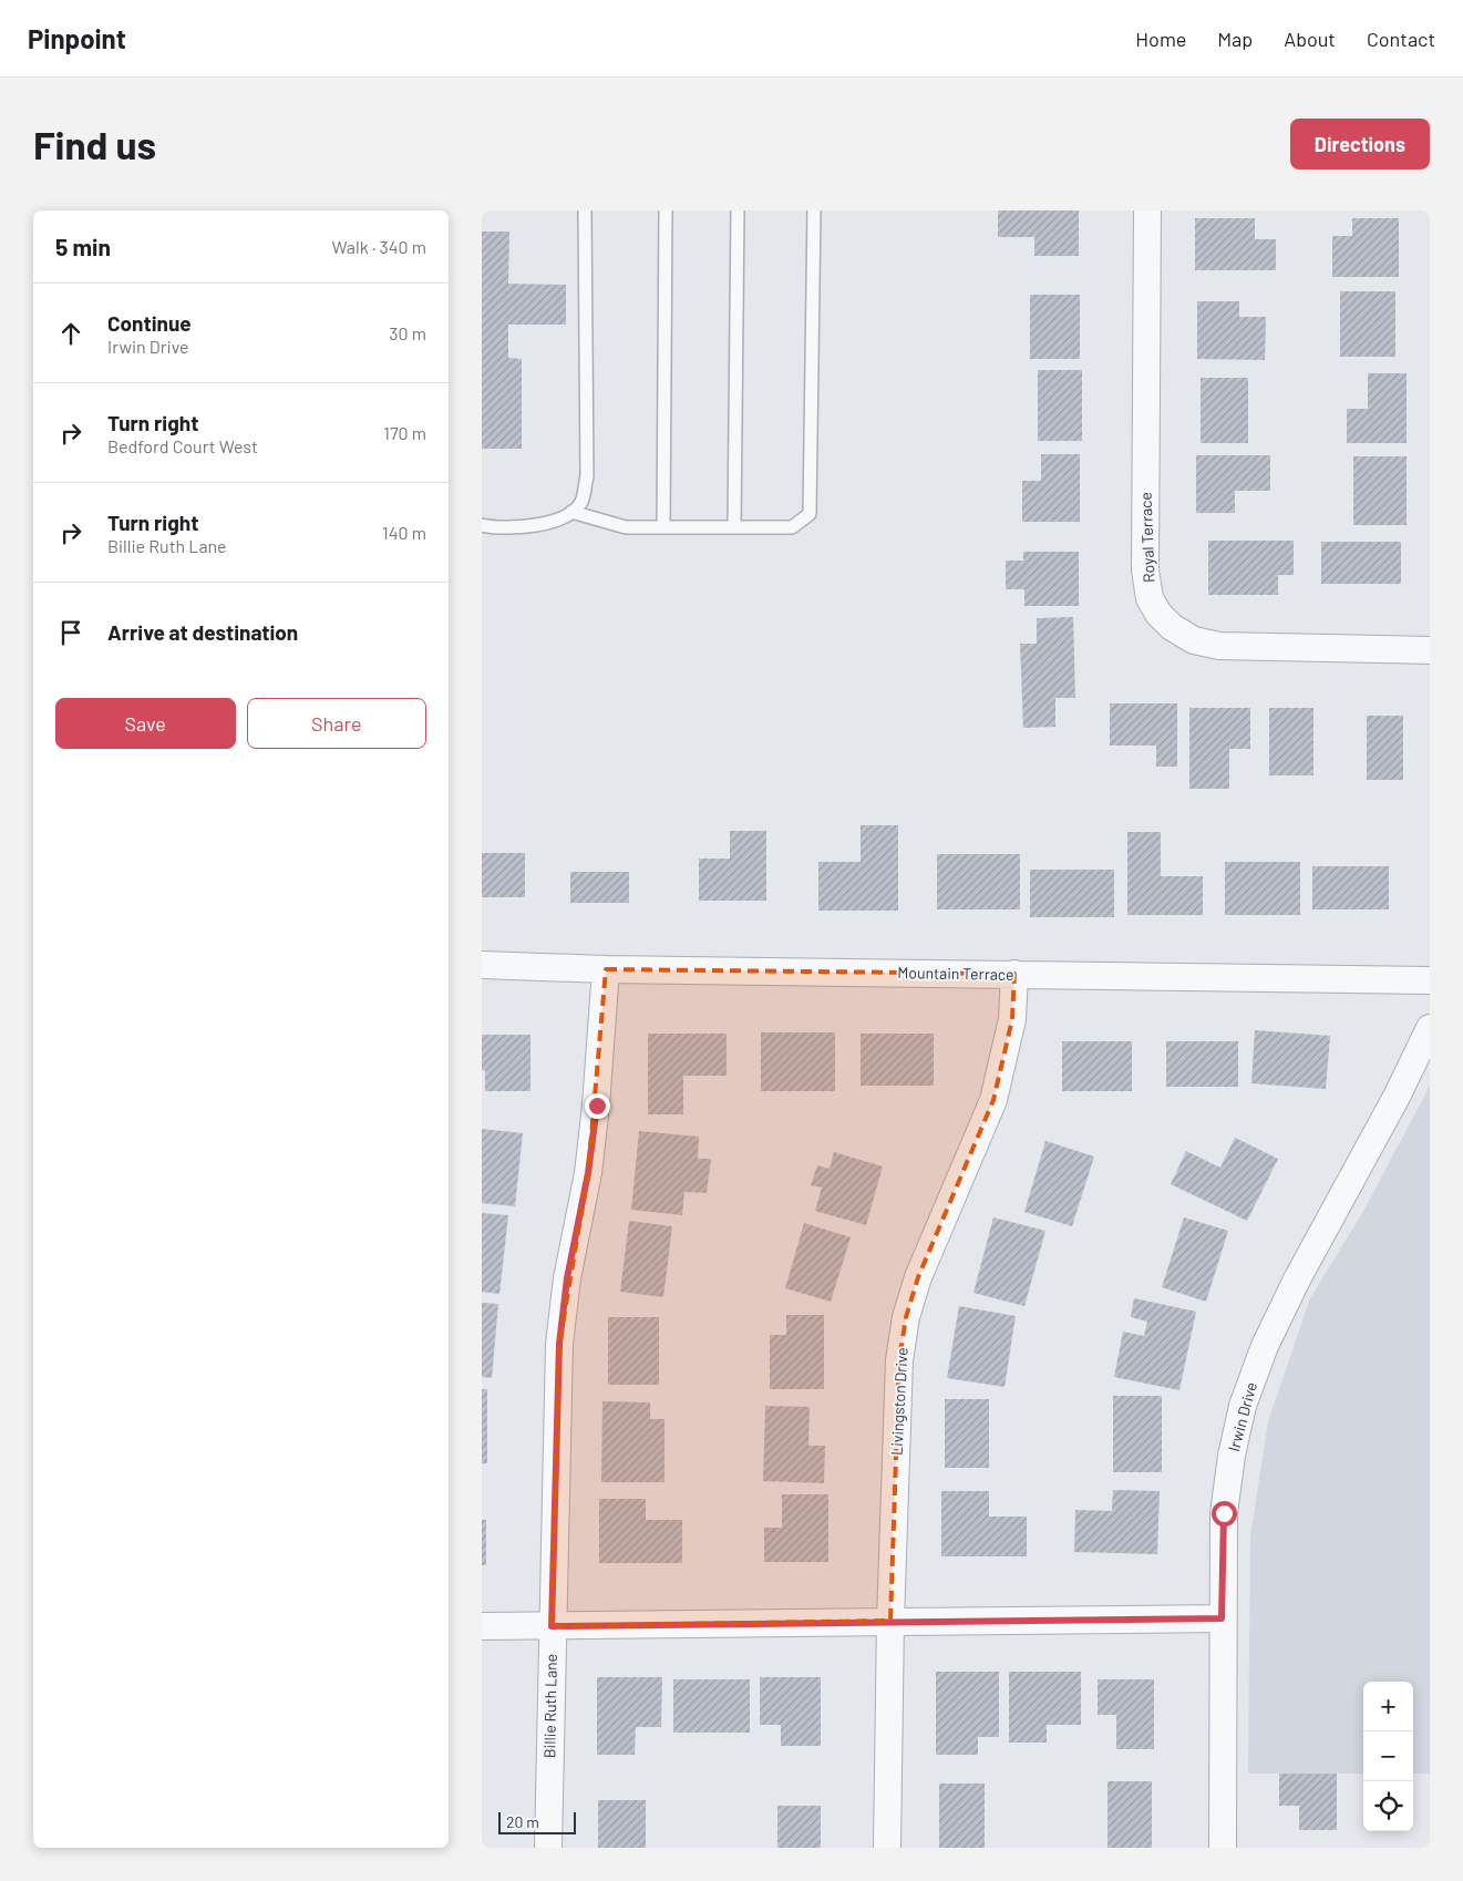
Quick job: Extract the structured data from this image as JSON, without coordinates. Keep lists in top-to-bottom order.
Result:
{
  "streets": {
    "street": [
      "Royal Terrace",
      "Mountain Terrace",
      "Livingston Drive",
      "Irwin Drive",
      "Billie Ruth Lane"
    ]
  },
  "crossings": [
    ["Mountain Terrace", "Livingston Drive"],
    ["Mountain Terrace", "Billie Ruth Lane"]
  ],
  "scale_bar": "20 m",
  "page": {
    "header": "Pinpoint",
    "nav": [
      "Home",
      "Map",
      "About",
      "Contact"
    ],
    "buttons": [
      "Directions",
      ["Save", "Share"]
    ],
    "title": "Find us",
    "heading": ["5 min", "Walk · 340 m"],
    "list": [
      ["Continue", "Irwin Drive", "30 m"],
      ["Turn right", "Bedford Court West", "170 m"],
      ["Turn right", "Billie Ruth Lane", "140 m"],
      "Arrive at destination"
    ],
    "map_buttons": ["+", "−"],
    "scale": "20 m"
  }
}
